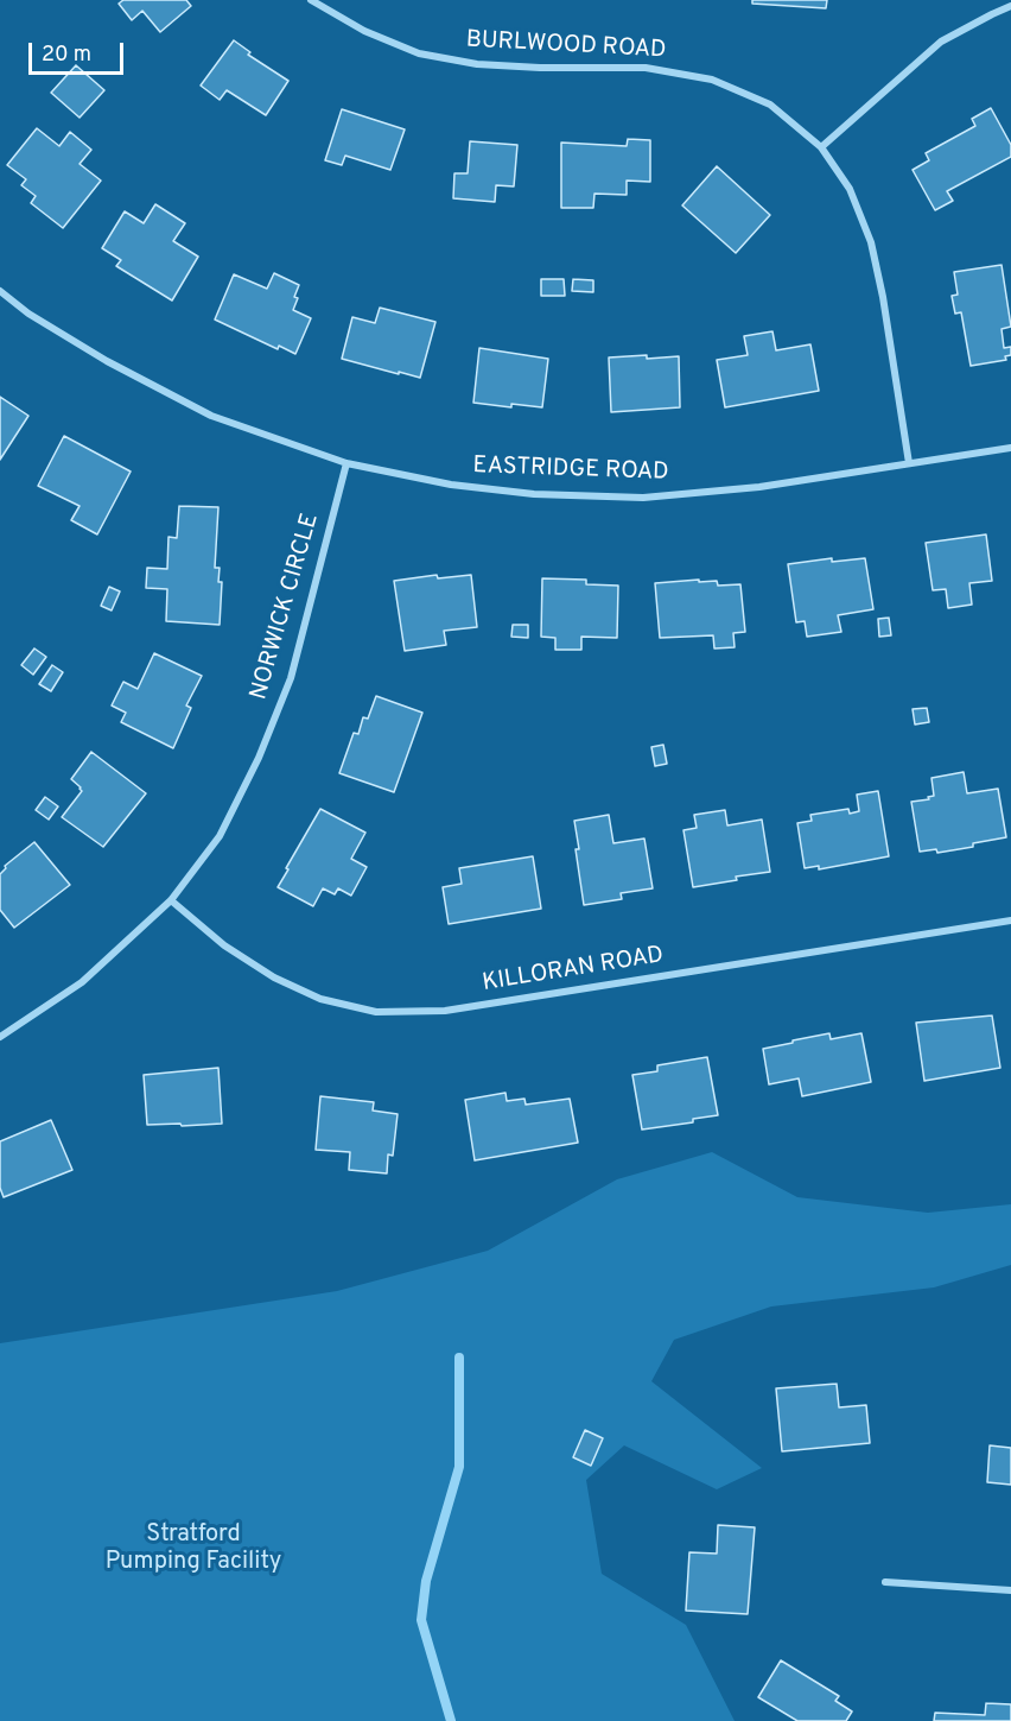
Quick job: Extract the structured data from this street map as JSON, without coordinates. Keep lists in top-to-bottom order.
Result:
{
  "streets": {
    "street": [
      "BURLWOOD ROAD",
      "EASTRIDGE ROAD",
      "NORWICK CIRCLE",
      "KILLORAN ROAD"
    ]
  },
  "crossings": [
    ["BURLWOOD ROAD", "EASTRIDGE ROAD"],
    ["EASTRIDGE ROAD", "NORWICK CIRCLE"],
    ["NORWICK CIRCLE", "KILLORAN ROAD"]
  ],
  "parks": ["Stratford Pumping Facility"],
  "scale_bar": "20 m"
}
